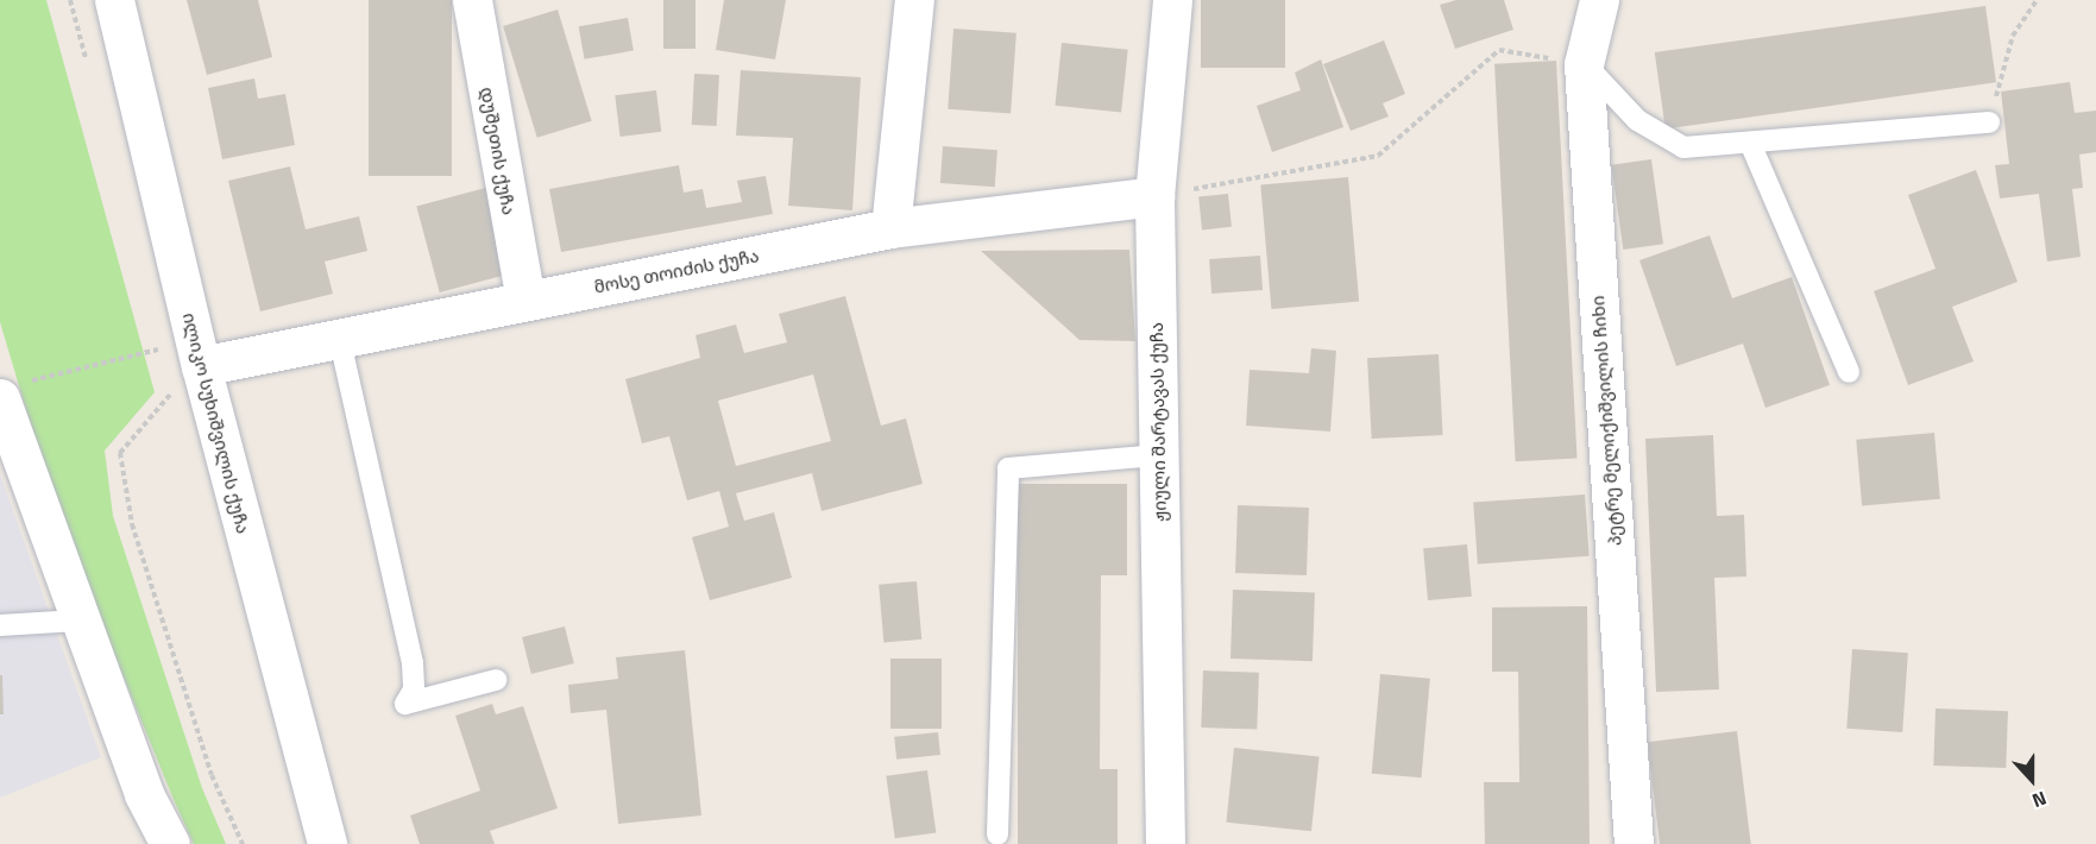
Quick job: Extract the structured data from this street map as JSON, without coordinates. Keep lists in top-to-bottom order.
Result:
{
  "streets": {
    "street": [
      "დუშეთის ქუჩა",
      "მოსე თოიძის ქუჩა",
      "პეტრე მელიქიშვილის ჩიხი",
      "ჟიული შარტავას ქუჩა",
      "ილიკო სუხიშვილის ქუჩა"
    ]
  },
  "crossings": [
    ["დუშეთის ქუჩა", "მოსე თოიძის ქუჩა"],
    ["მოსე თოიძის ქუჩა", "ჟიული შარტავას ქუჩა"],
    ["მოსე თოიძის ქუჩა", "ილიკო სუხიშვილის ქუჩა"]
  ],
  "north": "bottom"
}
